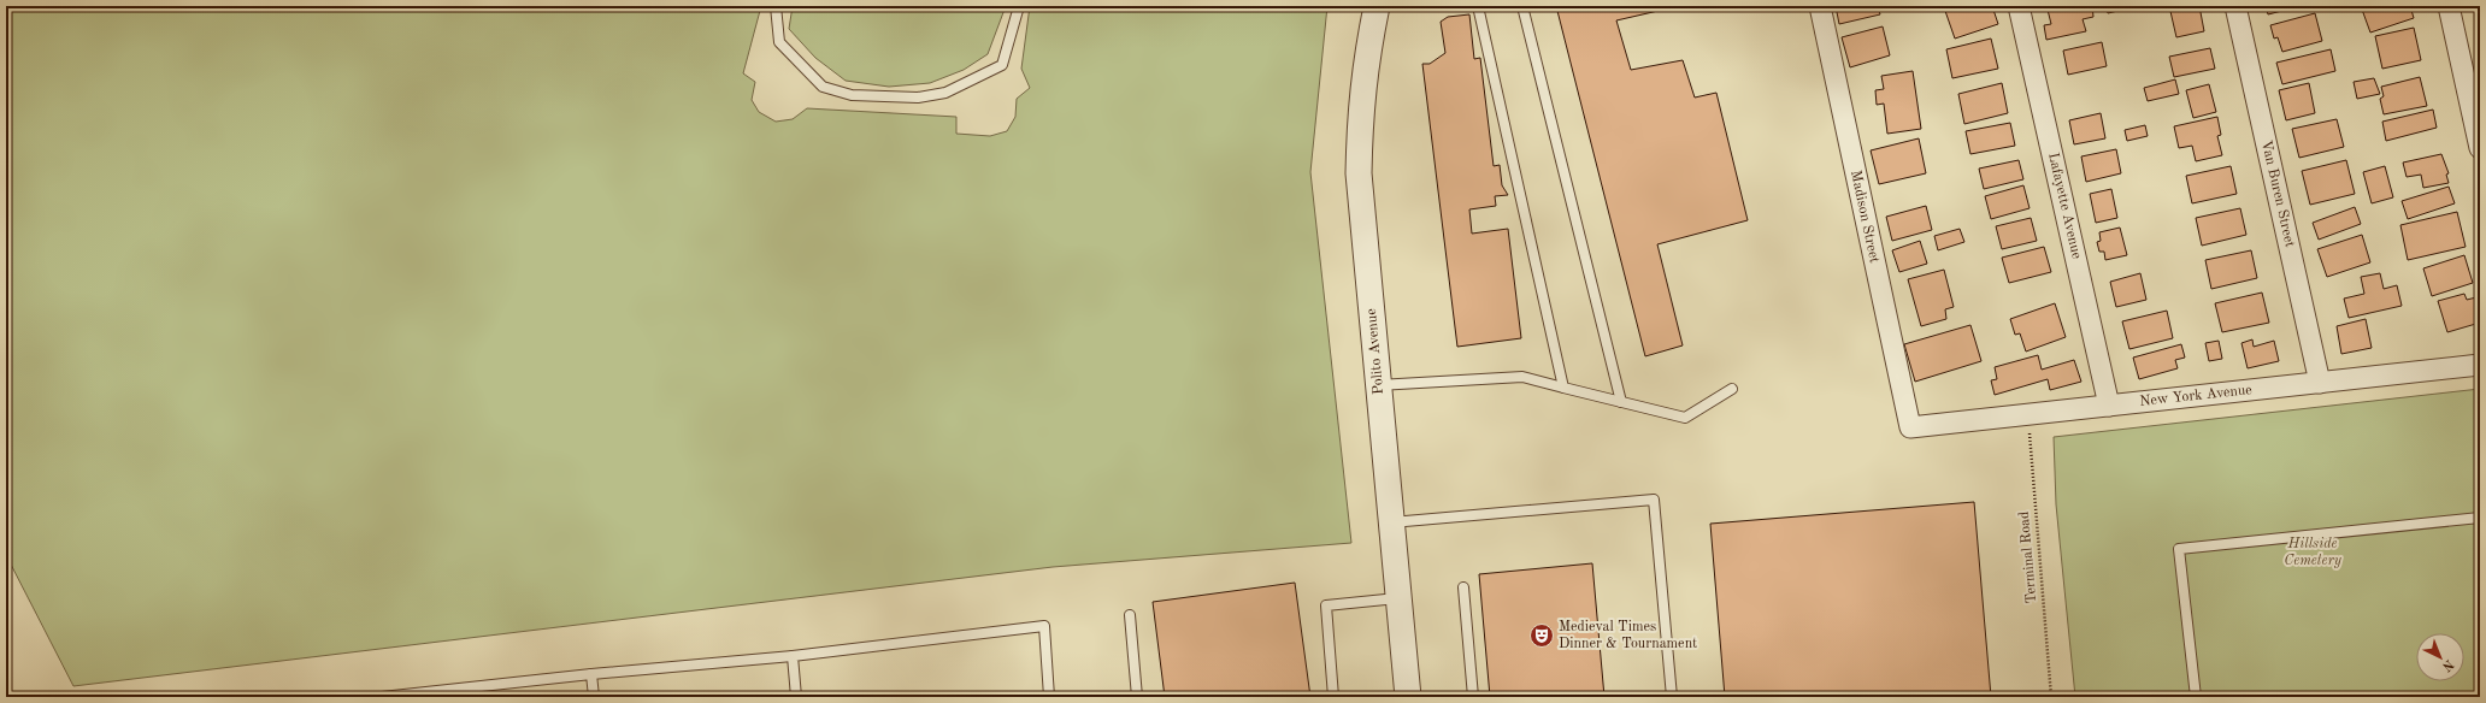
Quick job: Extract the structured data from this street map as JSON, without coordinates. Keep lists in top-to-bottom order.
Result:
{
  "streets": {
    "street": [
      "Van Buren Street",
      "Lafayette Avenue",
      "Madison Street",
      "Polito Avenue",
      "New York Avenue"
    ],
    "path": ["Terminal Road"]
  },
  "crossings": [
    ["Van Buren Street", "New York Avenue"],
    ["Lafayette Avenue", "New York Avenue"],
    ["Madison Street", "New York Avenue"],
    ["New York Avenue", "Terminal Road"]
  ],
  "parks": ["Hillside Cemetery"],
  "places": {
    "theatre": ["Medieval Times Dinner & Tournament"]
  },
  "north": "bottom right"
}
